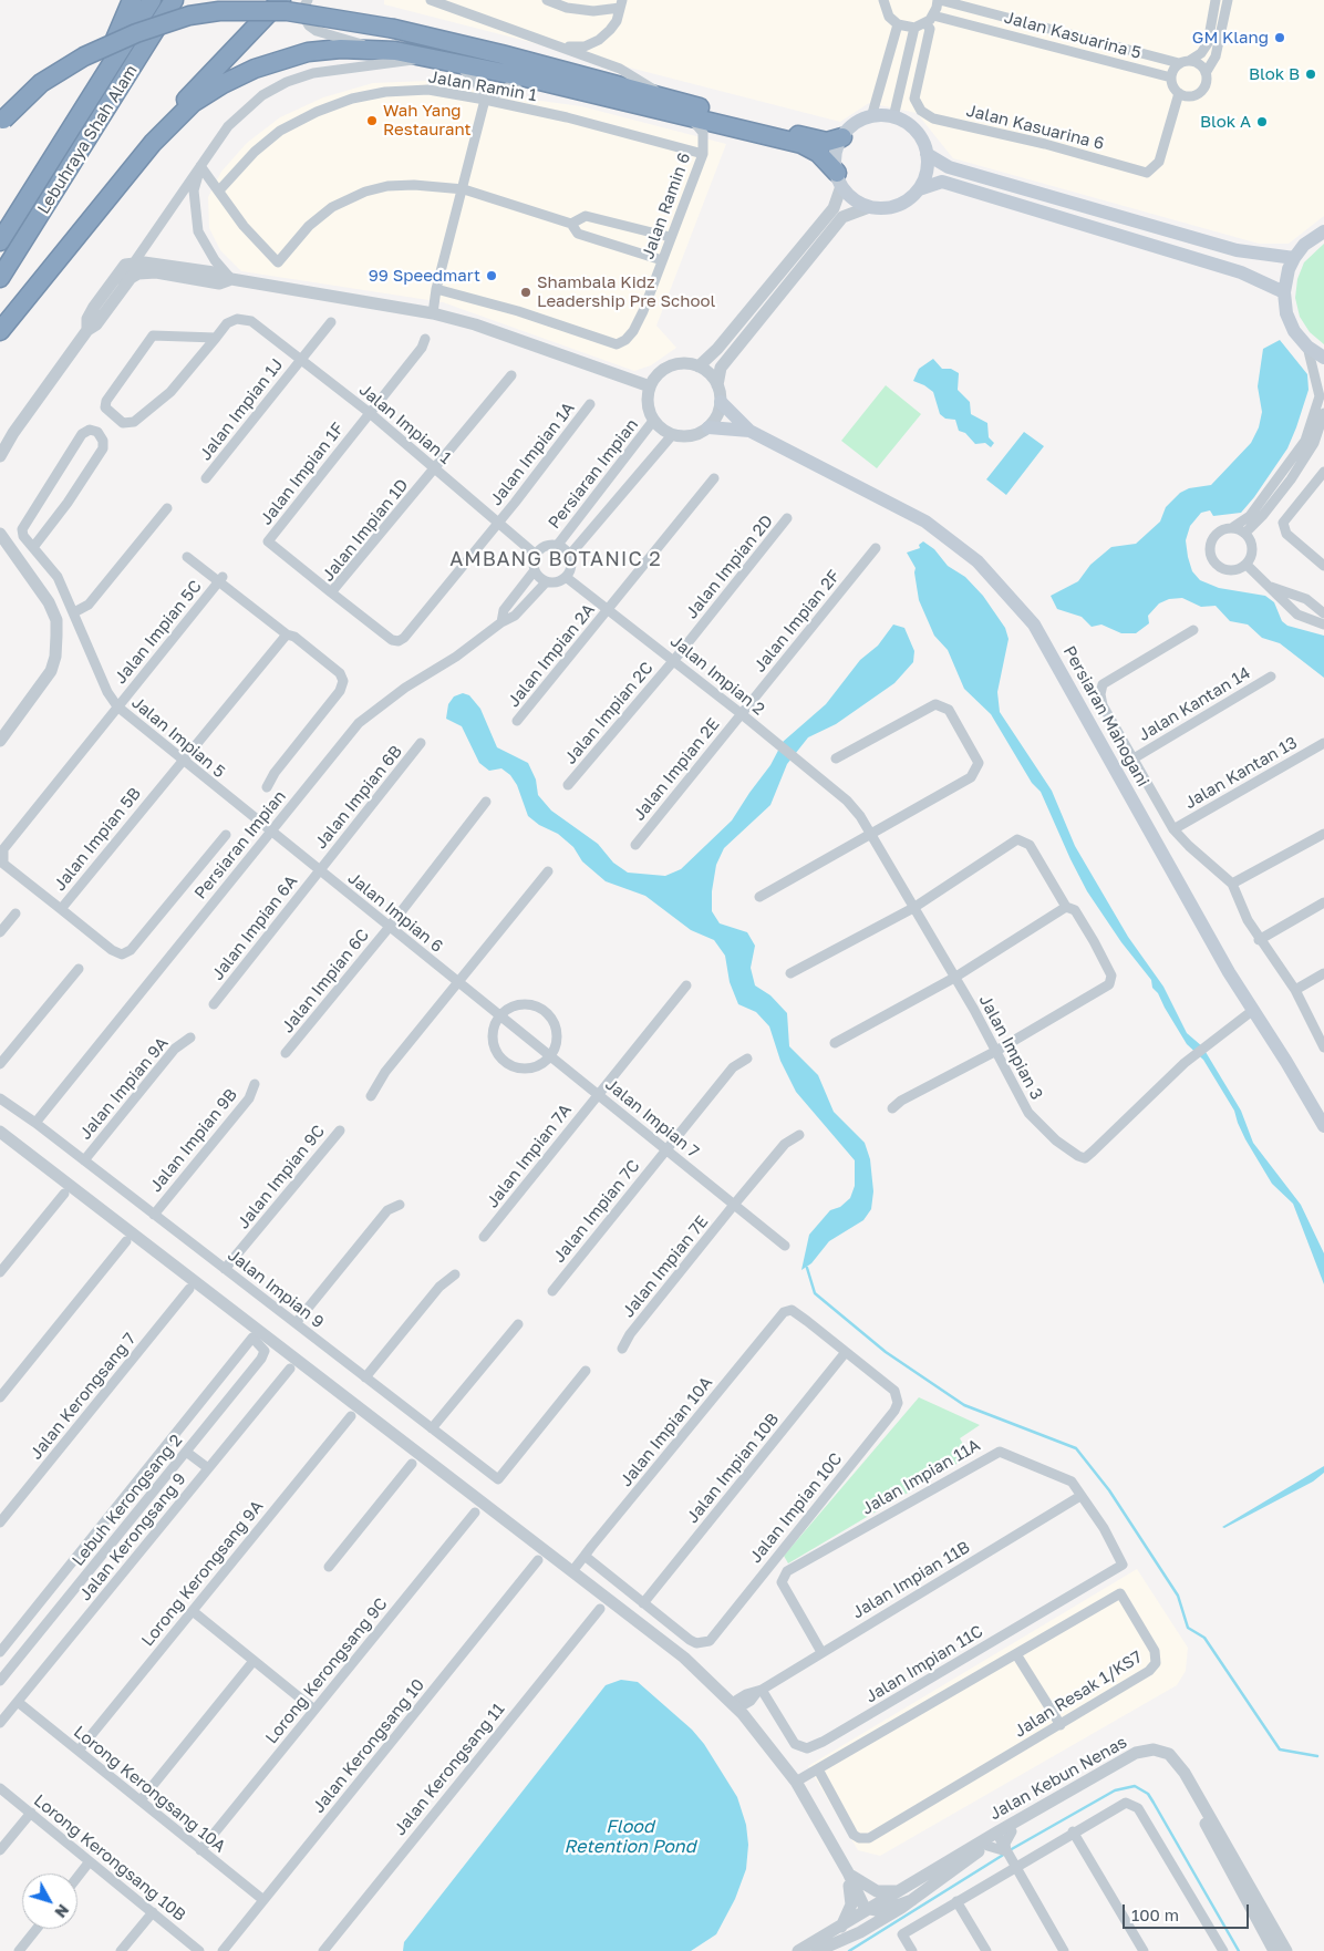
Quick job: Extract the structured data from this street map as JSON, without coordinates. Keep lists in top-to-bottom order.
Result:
{
  "streets": {
    "highway": ["Lebuhraya Shah Alam"],
    "main road": ["Persiaran Mahogani"],
    "street": [
      "Jalan Kasuarina 5",
      "Jalan Ramin 1",
      "Jalan Kasuarina 6",
      "Jalan Ramin 6",
      "Jalan Impian 1J",
      "Jalan Impian 1",
      "Jalan Impian 1A",
      "Jalan Impian 1F",
      "Persiaran Impian",
      "Jalan Impian 1D",
      "Jalan Impian 2D",
      "Jalan Impian 2F",
      "Jalan Impian 5C",
      "Jalan Impian 2A",
      "Jalan Impian 2",
      "Jalan Kantan 14",
      "Jalan Impian 2C",
      "Jalan Impian 5",
      "Jalan Impian 2E",
      "Jalan Kantan 13",
      "Jalan Impian 6B",
      "Jalan Impian 5B",
      "Jalan Impian 6",
      "Jalan Impian 6A",
      "Jalan Impian 6C",
      "Jalan Impian 3",
      "Jalan Impian 9A",
      "Jalan Impian 7",
      "Jalan Impian 9B",
      "Jalan Impian 7A",
      "Jalan Impian 9C",
      "Jalan Impian 7C",
      "Jalan Impian 7E",
      "Jalan Impian 9",
      "Jalan Kerongsang 7",
      "Jalan Impian 10A",
      "Jalan Impian 10B",
      "Jalan Impian 11A",
      "Lebuh Kerongsang 2",
      "Jalan Impian 10C",
      "Jalan Kerongsang 9",
      "Lorong Kerongsang 9A",
      "Jalan Impian 11B",
      "Jalan Impian 11C",
      "Lorong Kerongsang 9C",
      "Jalan Resak 1/KS7",
      "Jalan Kerongsang 10",
      "Jalan Kerongsang 11",
      "Jalan Kebun Nenas",
      "Lorong Kerongsang 10A",
      "Lorong Kerongsang 10B"
    ]
  },
  "crossings": [
    ["Jalan Kasuarina 5", "Jalan Kasuarina 6"],
    ["Jalan Ramin 1", "Jalan Ramin 6"],
    ["Jalan Impian 1J", "Jalan Impian 1"],
    ["Jalan Impian 1", "Jalan Impian 1A"],
    ["Jalan Impian 1", "Jalan Impian 1F"],
    ["Jalan Impian 1", "Persiaran Impian"],
    ["Jalan Impian 1", "Jalan Impian 1D"],
    ["Jalan Impian 1", "Jalan Impian 2"],
    ["Jalan Impian 1A", "Jalan Impian 1D"],
    ["Jalan Impian 1F", "Jalan Impian 1D"],
    ["Persiaran Impian", "Jalan Impian 2"],
    ["Persiaran Impian", "Jalan Impian 5"],
    ["Persiaran Impian", "Jalan Impian 6"],
    ["Persiaran Impian", "Jalan Impian 9"],
    ["Jalan Impian 2D", "Jalan Impian 2"],
    ["Jalan Impian 2D", "Jalan Impian 2C"],
    ["Jalan Impian 2F", "Jalan Impian 2"],
    ["Jalan Impian 2F", "Jalan Impian 2E"],
    ["Jalan Impian 5C", "Jalan Impian 5"],
    ["Jalan Impian 5C", "Jalan Impian 5B"],
    ["Jalan Impian 2A", "Jalan Impian 2"],
    ["Jalan Impian 2", "Jalan Impian 2C"],
    ["Jalan Impian 2", "Jalan Impian 2E"],
    ["Jalan Impian 2", "Jalan Impian 3"],
    ["Persiaran Mahogani", "Jalan Impian 3"],
    ["Jalan Impian 5", "Jalan Impian 5B"],
    ["Jalan Impian 5", "Jalan Impian 6"],
    ["Jalan Impian 6B", "Jalan Impian 6"],
    ["Jalan Impian 6B", "Jalan Impian 6A"],
    ["Jalan Impian 6", "Jalan Impian 6A"],
    ["Jalan Impian 6", "Jalan Impian 6C"],
    ["Jalan Impian 6", "Jalan Impian 7"],
    ["Jalan Impian 9A", "Jalan Impian 9"],
    ["Jalan Impian 7", "Jalan Impian 7A"],
    ["Jalan Impian 7", "Jalan Impian 7C"],
    ["Jalan Impian 7", "Jalan Impian 7E"],
    ["Jalan Impian 9B", "Jalan Impian 9"],
    ["Jalan Impian 9C", "Jalan Impian 9"],
    ["Jalan Impian 10A", "Jalan Impian 10B"],
    ["Jalan Impian 10A", "Jalan Impian 10C"],
    ["Jalan Impian 10B", "Jalan Impian 10C"],
    ["Jalan Impian 11A", "Jalan Impian 11B"],
    ["Jalan Impian 11A", "Jalan Impian 11C"],
    ["Jalan Kerongsang 9", "Lorong Kerongsang 10A"],
    ["Lorong Kerongsang 9A", "Lorong Kerongsang 10A"],
    ["Jalan Impian 11B", "Jalan Impian 11C"],
    ["Lorong Kerongsang 9C", "Lorong Kerongsang 10A"],
    ["Jalan Kerongsang 10", "Lorong Kerongsang 10A"]
  ],
  "districts": ["AMBANG BOTANIC 2"],
  "water": ["Flood Retention Pond"],
  "places": [
    "GM Klang",
    "Blok B",
    "Wah Yang Restaurant",
    "Blok A",
    "99 Speedmart",
    "Shambala Kidz Leadership Pre School"
  ],
  "scale_bar": "100 m",
  "north": "bottom right"
}
